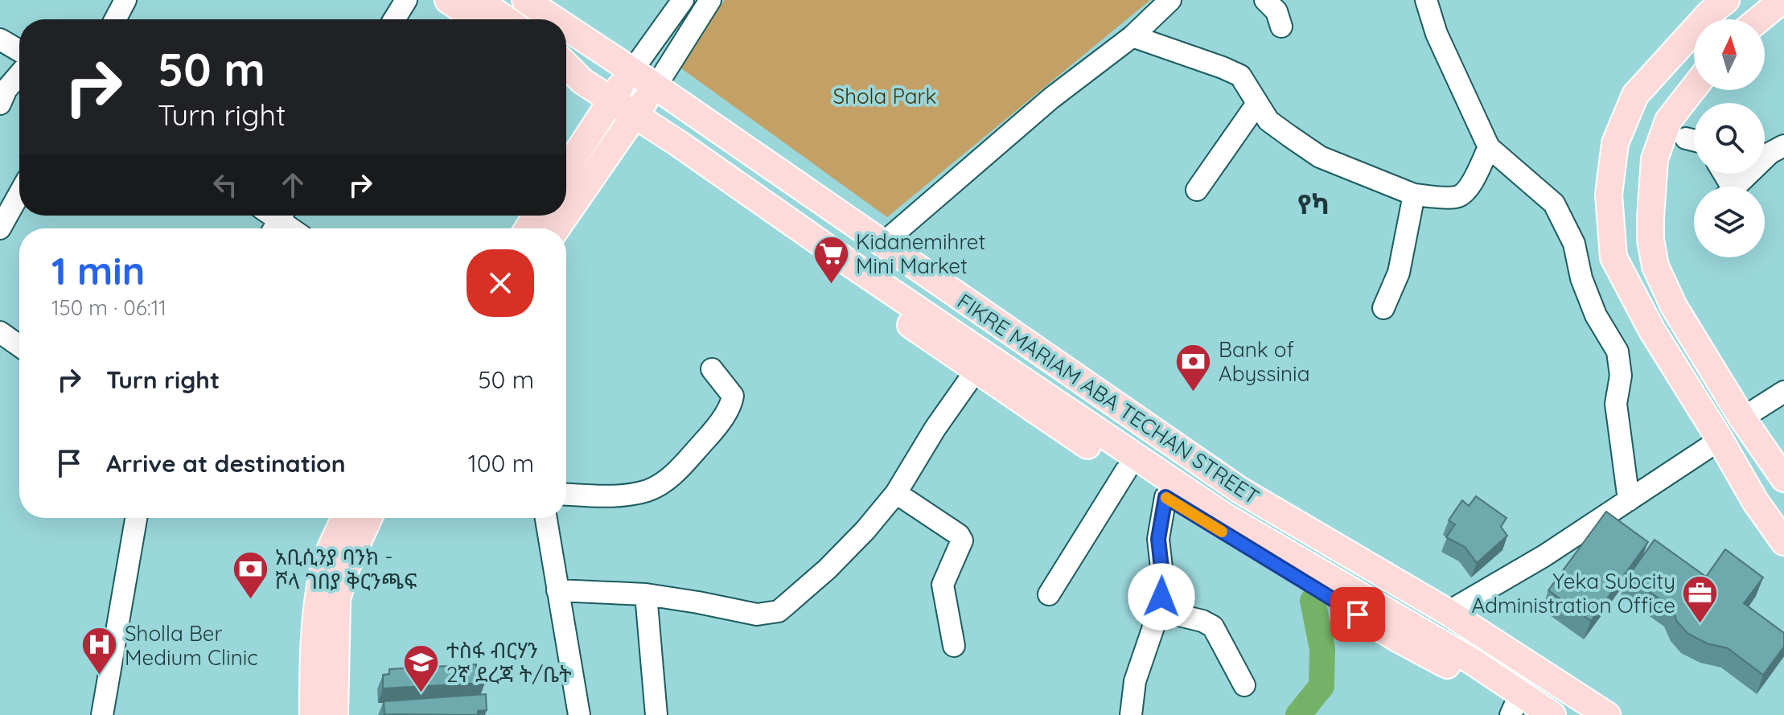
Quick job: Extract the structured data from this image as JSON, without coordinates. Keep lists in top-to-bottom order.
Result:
{
  "streets": {
    "main road": ["FIKRE MARIAM ABA TECHAN STREET"]
  },
  "districts": ["የካ"],
  "parks": ["Shola Park"],
  "places": {
    "supermarket": ["Kidanemihret Mini Market"],
    "bank": ["Bank of Abyssinia", "አቢሲንያ ባንክ - ሾላ ገበያ ቅርንጫፍ"],
    "office": ["Yeka Subcity Administration Office"],
    "hospital": ["Sholla Ber Medium Clinic"],
    "school or university": ["ተስፋ ብርሃን 2ኛ ደረጃ ት/ቤት"]
  },
  "north": "top",
  "page": {
    "turn": ["50 m", "Turn right"],
    "heading": ["1 min", "150 m · 06:11"],
    "list": [
      {
        "name": "Turn right",
        "value": "50 m"
      },
      {
        "name": "Arrive at destination",
        "value": "100 m"
      }
    ]
  }
}
